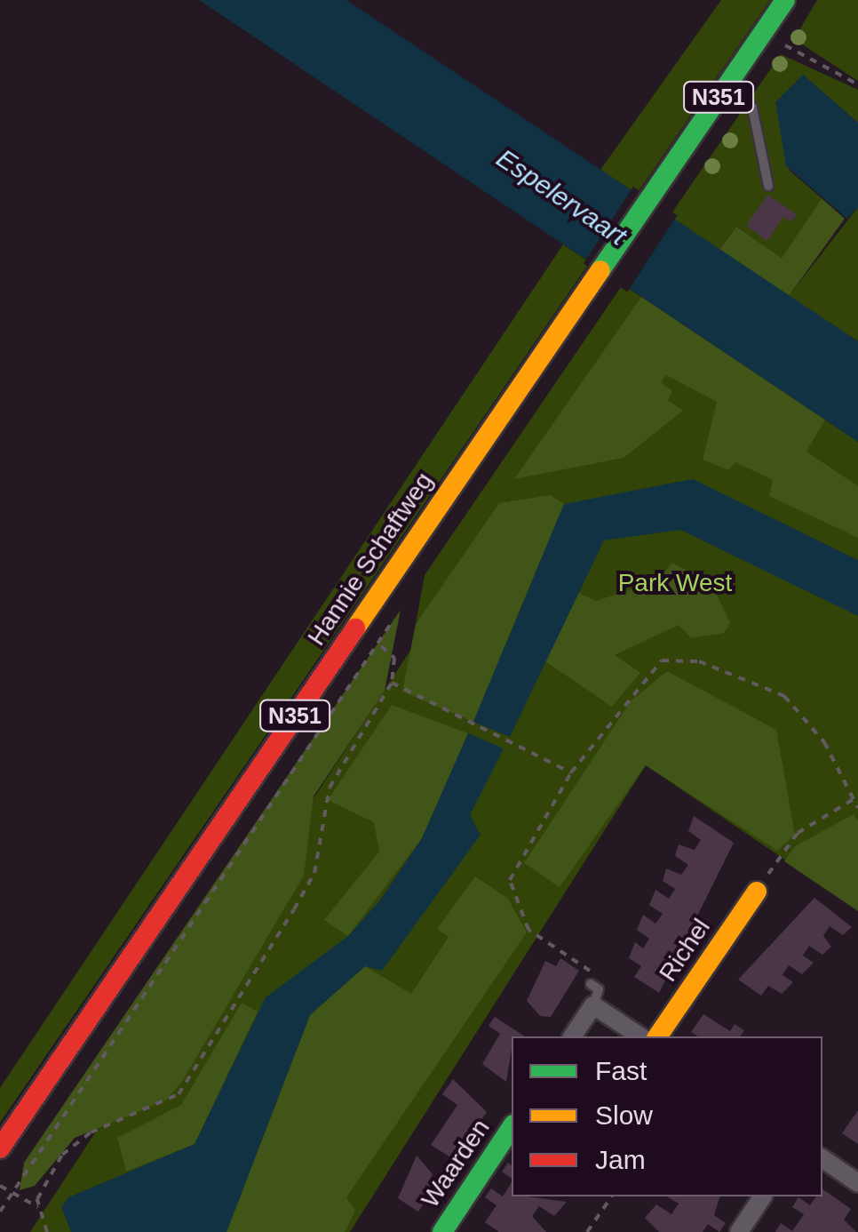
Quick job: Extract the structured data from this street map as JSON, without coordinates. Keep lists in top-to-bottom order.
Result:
{
  "streets": {
    "main road": [
      "N351",
      "Hannie Schaftweg",
      "Richel",
      "Waarden"
    ]
  },
  "water": ["Espelervaart"],
  "parks": ["Park West"],
  "legend": ["Fast", "Slow", "Jam"]
}
